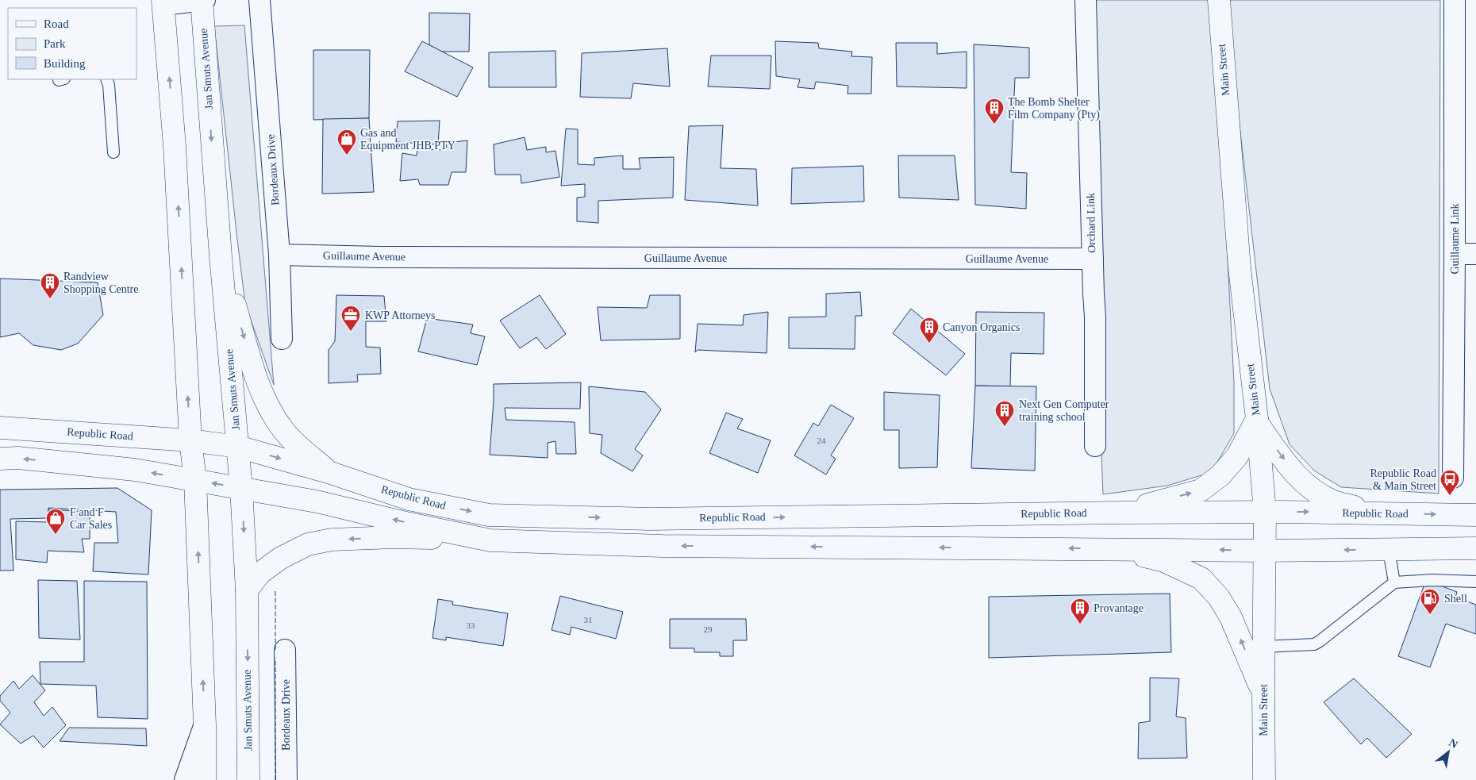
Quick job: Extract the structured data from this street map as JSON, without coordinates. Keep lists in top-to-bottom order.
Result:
{
  "streets": {
    "main road": ["Jan Smuts Avenue", "Main Street", "Republic Road"],
    "street": [
      "Bordeaux Drive",
      "Orchard Link",
      "Guillaume Link",
      "Guillaume Avenue"
    ]
  },
  "crossings": [
    ["Jan Smuts Avenue", "Republic Road"],
    ["Main Street", "Republic Road"],
    ["Bordeaux Drive", "Guillaume Avenue"],
    ["Orchard Link", "Guillaume Avenue"]
  ],
  "places": {
    "building": [
      "The Bomb Shelter Film Company (Pty)",
      "Randview Shopping Centre",
      "Canyon Organics",
      "Next Gen Computer training school",
      "Provantage"
    ],
    "shop": ["Gas and Equipment JHB PTY", "F and F Car Sales"],
    "office": ["KWP Attorneys"],
    "bus stop": ["Republic Road & Main Street"],
    "fuel station": ["Shell"]
  },
  "house_numbers": [
    "24",
    "31",
    "33",
    "29"
  ],
  "legend": ["Road", "Park", "Building"],
  "north": "top right"
}
